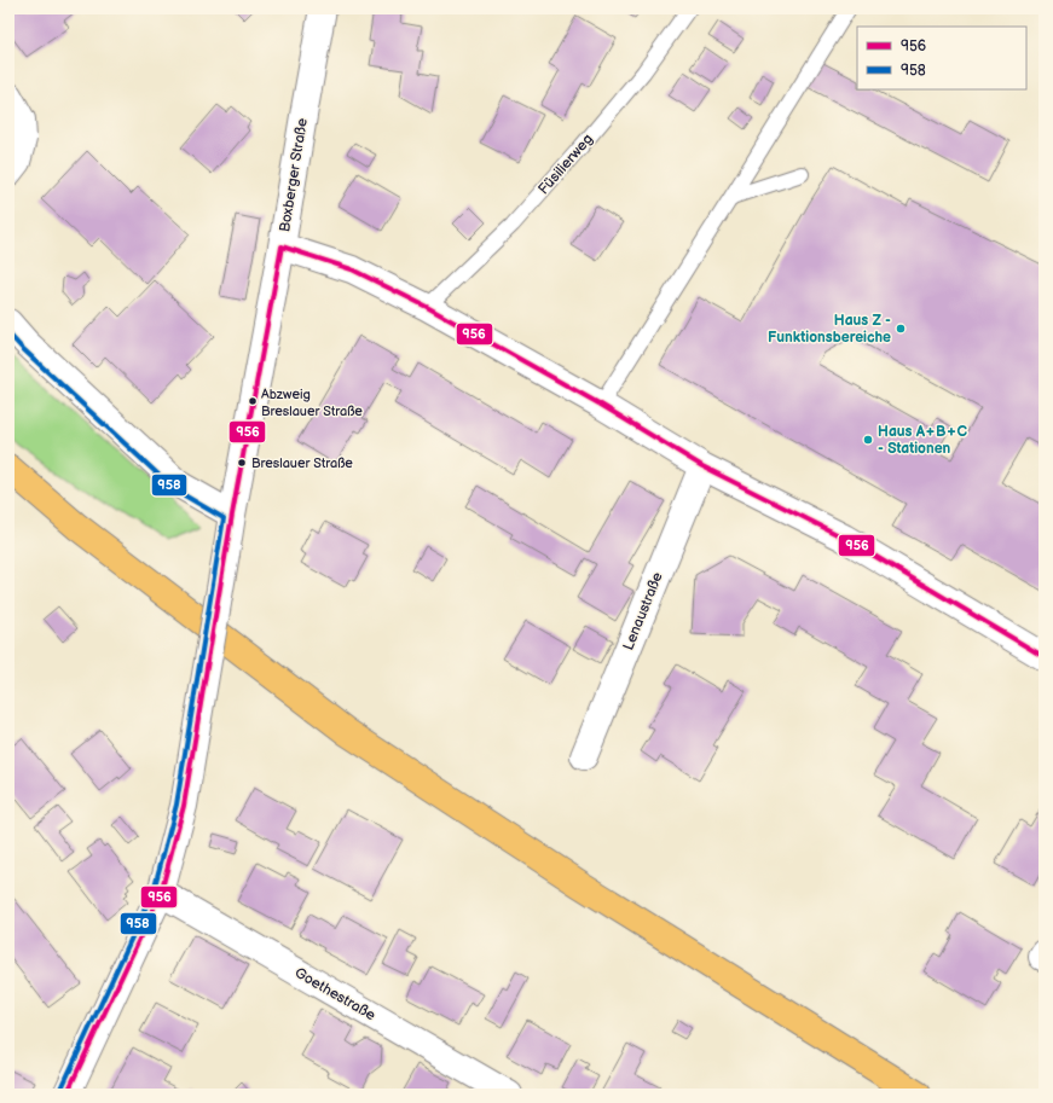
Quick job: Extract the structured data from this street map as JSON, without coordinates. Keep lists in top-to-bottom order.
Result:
{
  "streets": {
    "street": ["Boxberger Straße", "Lenaustraße", "Goethestraße"],
    "lane": ["Füsilierweg"]
  },
  "crossings": [
    ["Boxberger Straße", "Goethestraße"]
  ],
  "places": [
    "Haus Z - Funktionsbereiche",
    "Abzweig Breslauer Straße",
    "Haus A+B+C - Stationen",
    "Breslauer Straße"
  ],
  "lines": ["transit line 956", "transit line 958"],
  "legend": ["956", "958"]
}
